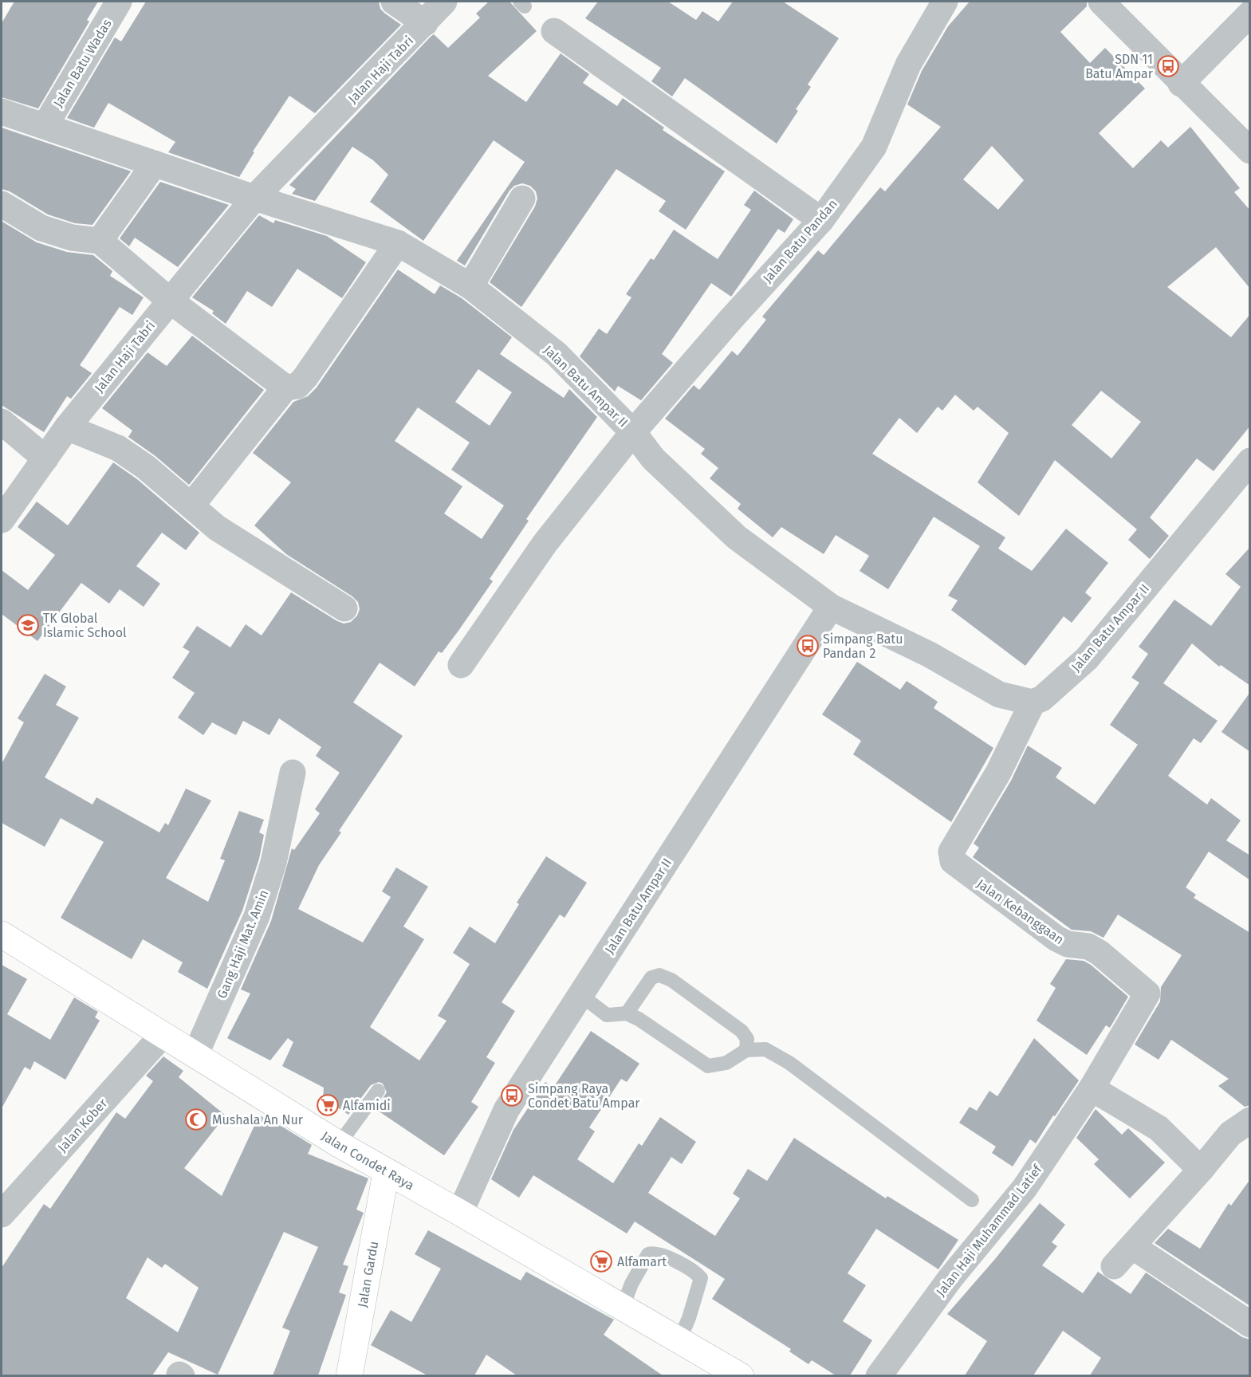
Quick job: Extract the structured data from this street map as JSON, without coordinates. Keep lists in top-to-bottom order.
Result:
{
  "streets": {
    "street": [
      "Jalan Batu Wadas",
      "Jalan Haji Tabri",
      "Jalan Batu Pandan",
      "Jalan Batu Ampar II",
      "Jalan Kebanggaan",
      "Gang Haji Mat. Amin",
      "Jalan Kober",
      "Jalan Condet Raya",
      "Jalan Haji Muhammad Latief",
      "Jalan Gardu"
    ]
  },
  "crossings": [
    ["Jalan Haji Tabri", "Jalan Batu Ampar II"],
    ["Jalan Batu Pandan", "Jalan Batu Ampar II"],
    ["Jalan Batu Ampar II", "Jalan Kebanggaan"],
    ["Jalan Batu Ampar II", "Jalan Condet Raya"],
    ["Jalan Kebanggaan", "Jalan Haji Muhammad Latief"],
    ["Gang Haji Mat. Amin", "Jalan Condet Raya"],
    ["Jalan Kober", "Jalan Condet Raya"],
    ["Jalan Condet Raya", "Jalan Gardu"]
  ],
  "places": {
    "bus stop": ["SDN 11 Batu Ampar", "Simpang Batu Pandan 2", "Simpang Raya Condet Batu Ampar"],
    "school or university": ["TK Global Islamic School"],
    "supermarket": ["Alfamidi", "Alfamart"],
    "mosque": ["Mushala An Nur"]
  }
}
